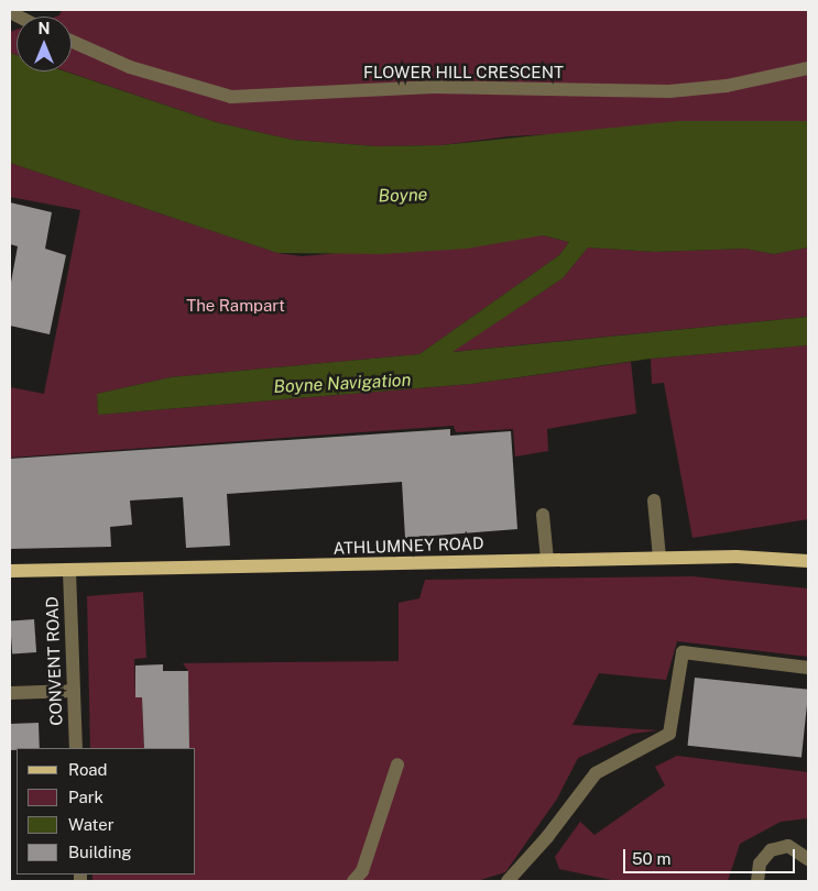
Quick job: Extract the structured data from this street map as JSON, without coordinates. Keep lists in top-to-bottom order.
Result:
{
  "streets": {
    "main road": ["ATHLUMNEY ROAD"],
    "street": ["FLOWER HILL CRESCENT", "CONVENT ROAD"]
  },
  "crossings": [
    ["ATHLUMNEY ROAD", "CONVENT ROAD"]
  ],
  "water": ["Boyne", "Boyne Navigation"],
  "parks": ["The Rampart"],
  "legend": [
    "Road",
    "Park",
    "Water",
    "Building"
  ],
  "scale_bar": "50 m",
  "north": "top"
}
